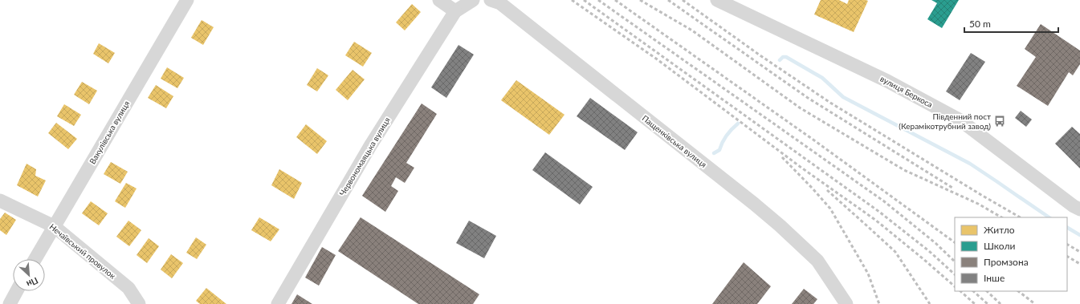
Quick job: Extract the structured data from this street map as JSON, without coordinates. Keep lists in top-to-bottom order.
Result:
{
  "streets": {
    "street": [
      "вулиця Беркоса",
      "Вакулівська вулиця",
      "Пащенківська вулиця",
      "Червономаяцька вулиця",
      "Нечаївський провулок"
    ]
  },
  "crossings": [
    ["Вакулівська вулиця", "Нечаївський провулок"]
  ],
  "places": {
    "bus stop": ["Південний пост (Керамікотрубний завод)"]
  },
  "legend": [
    "Житло",
    "Школи",
    "Промзона",
    "Інше"
  ],
  "scale_bar": "50 m",
  "north": "bottom right"
}
